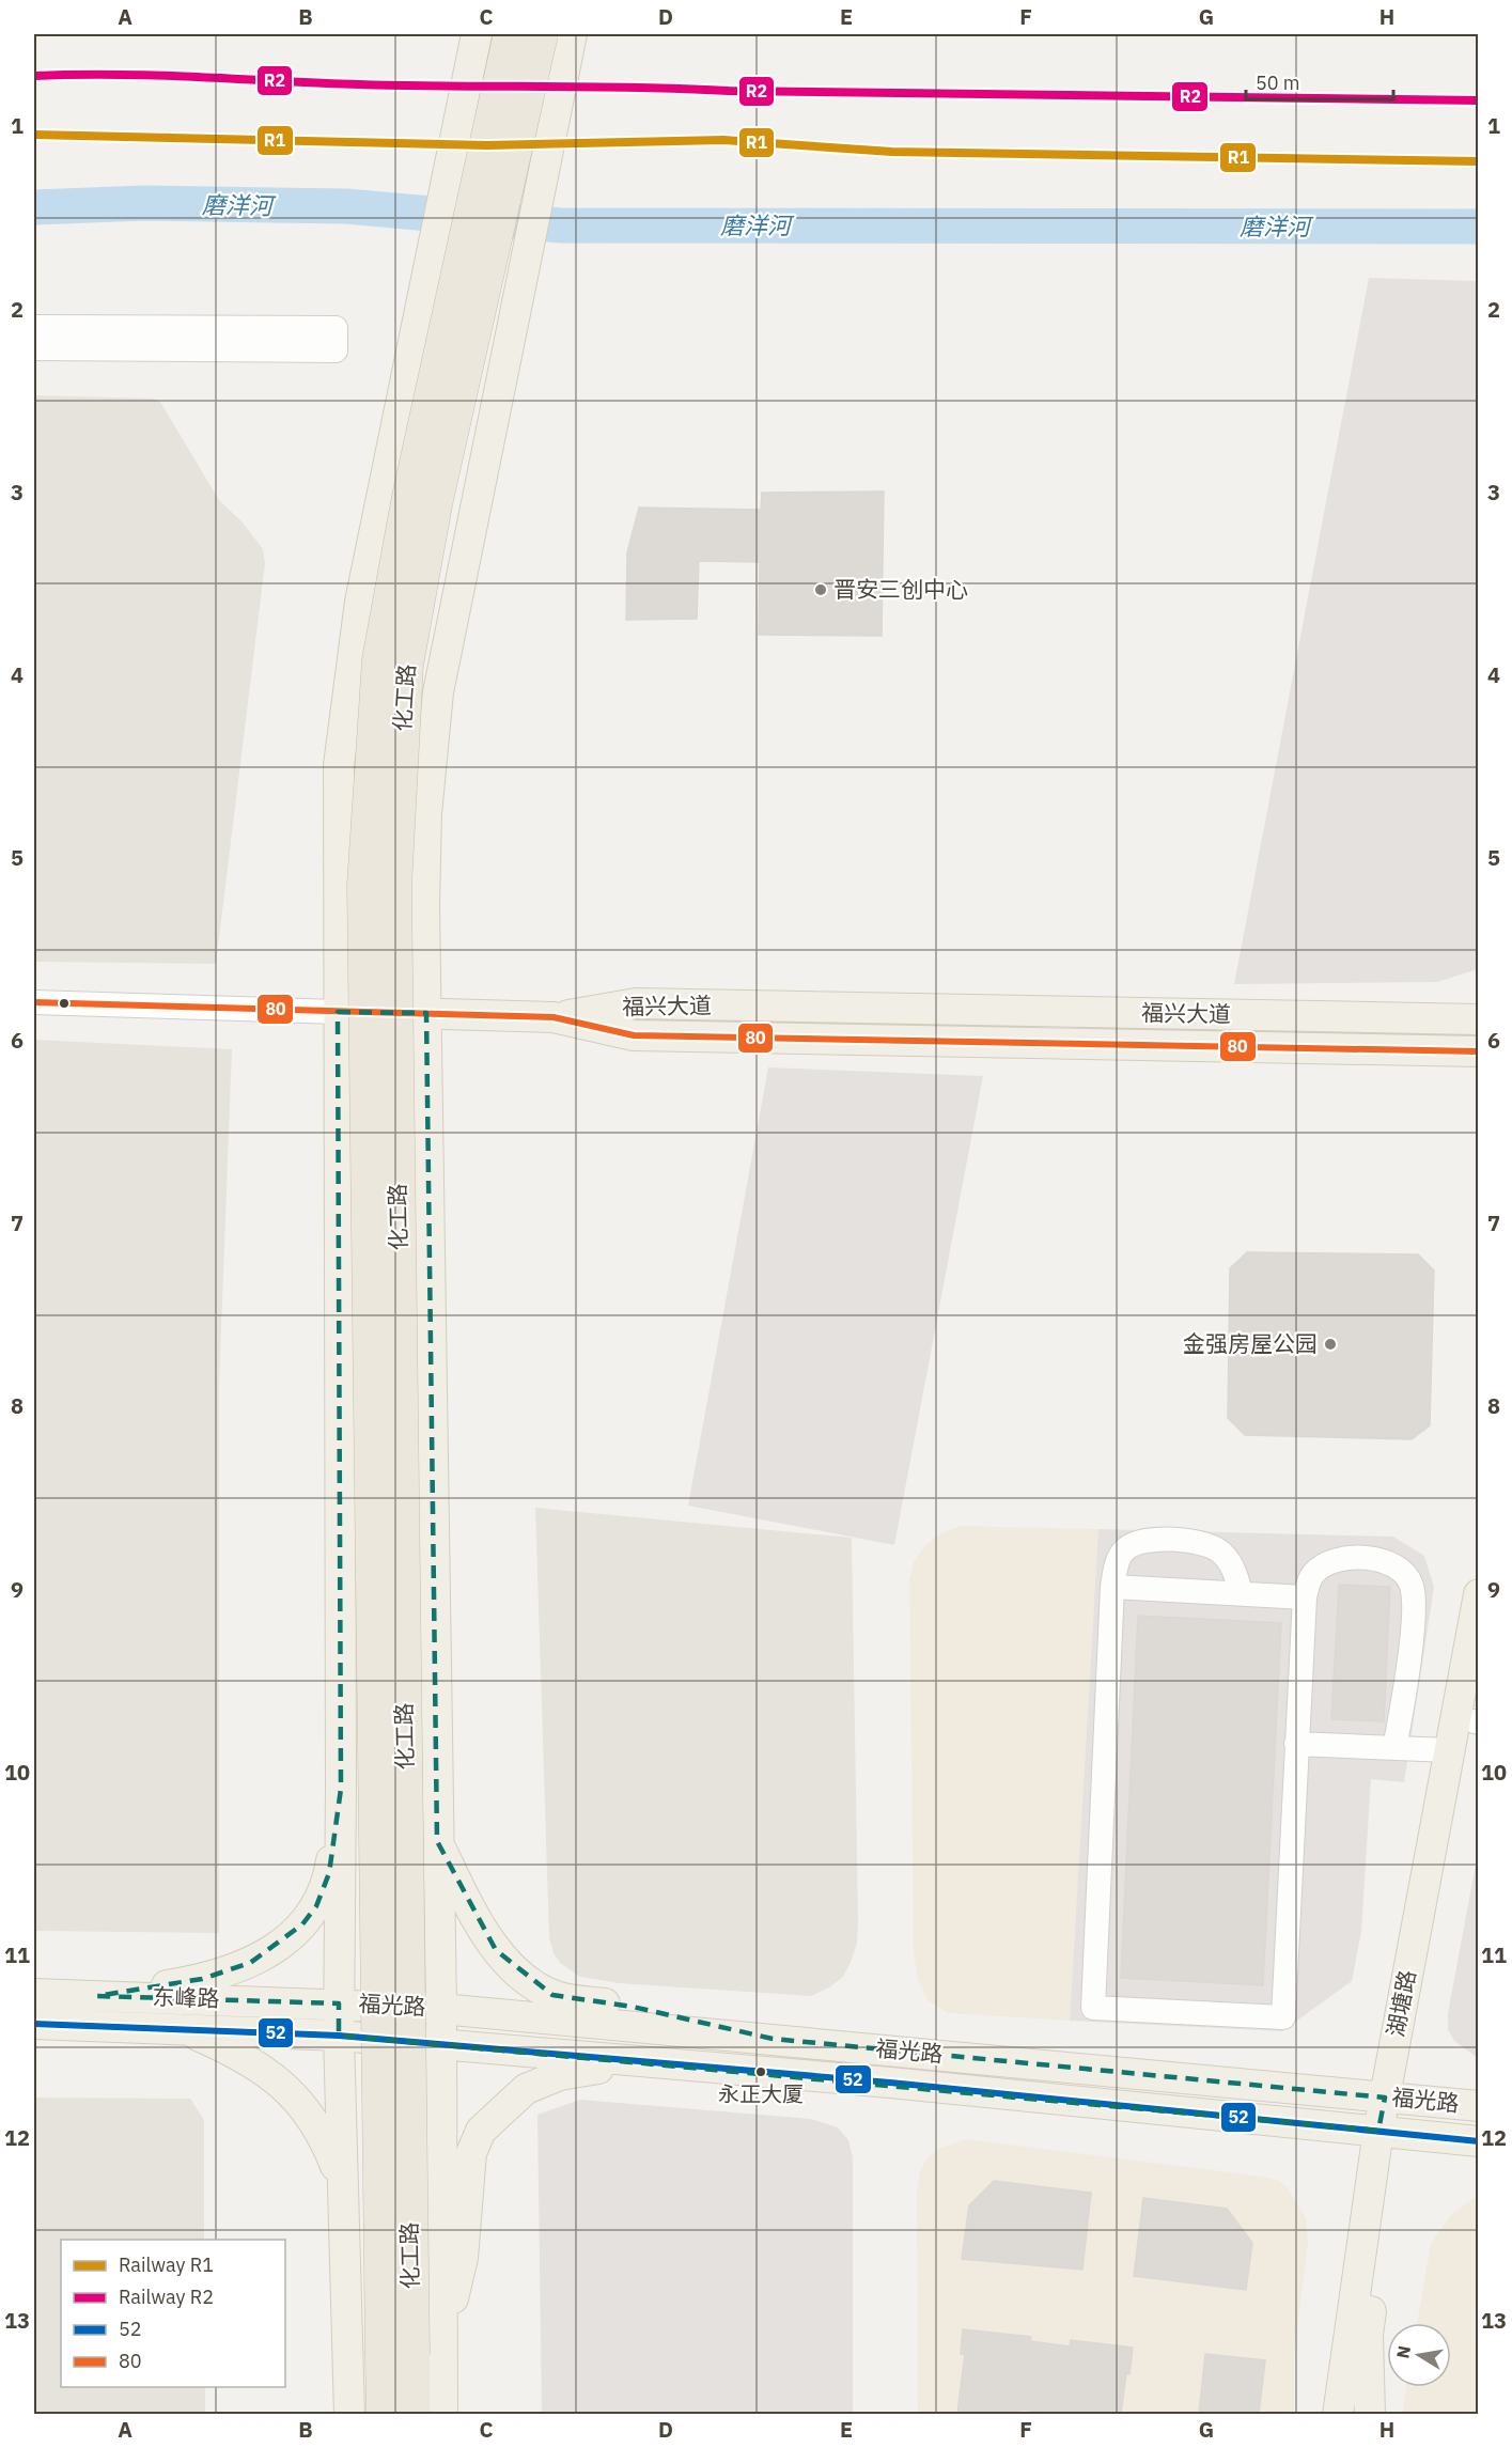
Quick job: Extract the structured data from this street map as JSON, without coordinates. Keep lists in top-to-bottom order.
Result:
{
  "streets": {
    "highway": ["化工路"],
    "main road": [
      "福兴大道",
      "东峰路",
      "湖塘路",
      "福光路"
    ]
  },
  "crossings": [
    ["东峰路", "福光路"],
    ["湖塘路", "福光路"]
  ],
  "water": ["磨洋河"],
  "places": ["晋安三创中心", "金强房屋公园", "永正大厦"],
  "lines": [
    "rail line R2",
    "rail line R1",
    "transit line 80",
    "transit line 52"
  ],
  "legend": [
    "Railway R1",
    "Railway R2",
    "52",
    "80"
  ],
  "scale_bar": "50 m",
  "north": "left",
  "grid": {
    "columns": [
      "A",
      "B",
      "C",
      "D",
      "E",
      "F",
      "G",
      "H"
    ],
    "rows": [
      "1",
      "2",
      "3",
      "4",
      "5",
      "6",
      "7",
      "8",
      "9",
      "10",
      "11",
      "12",
      "13"
    ]
  }
}
